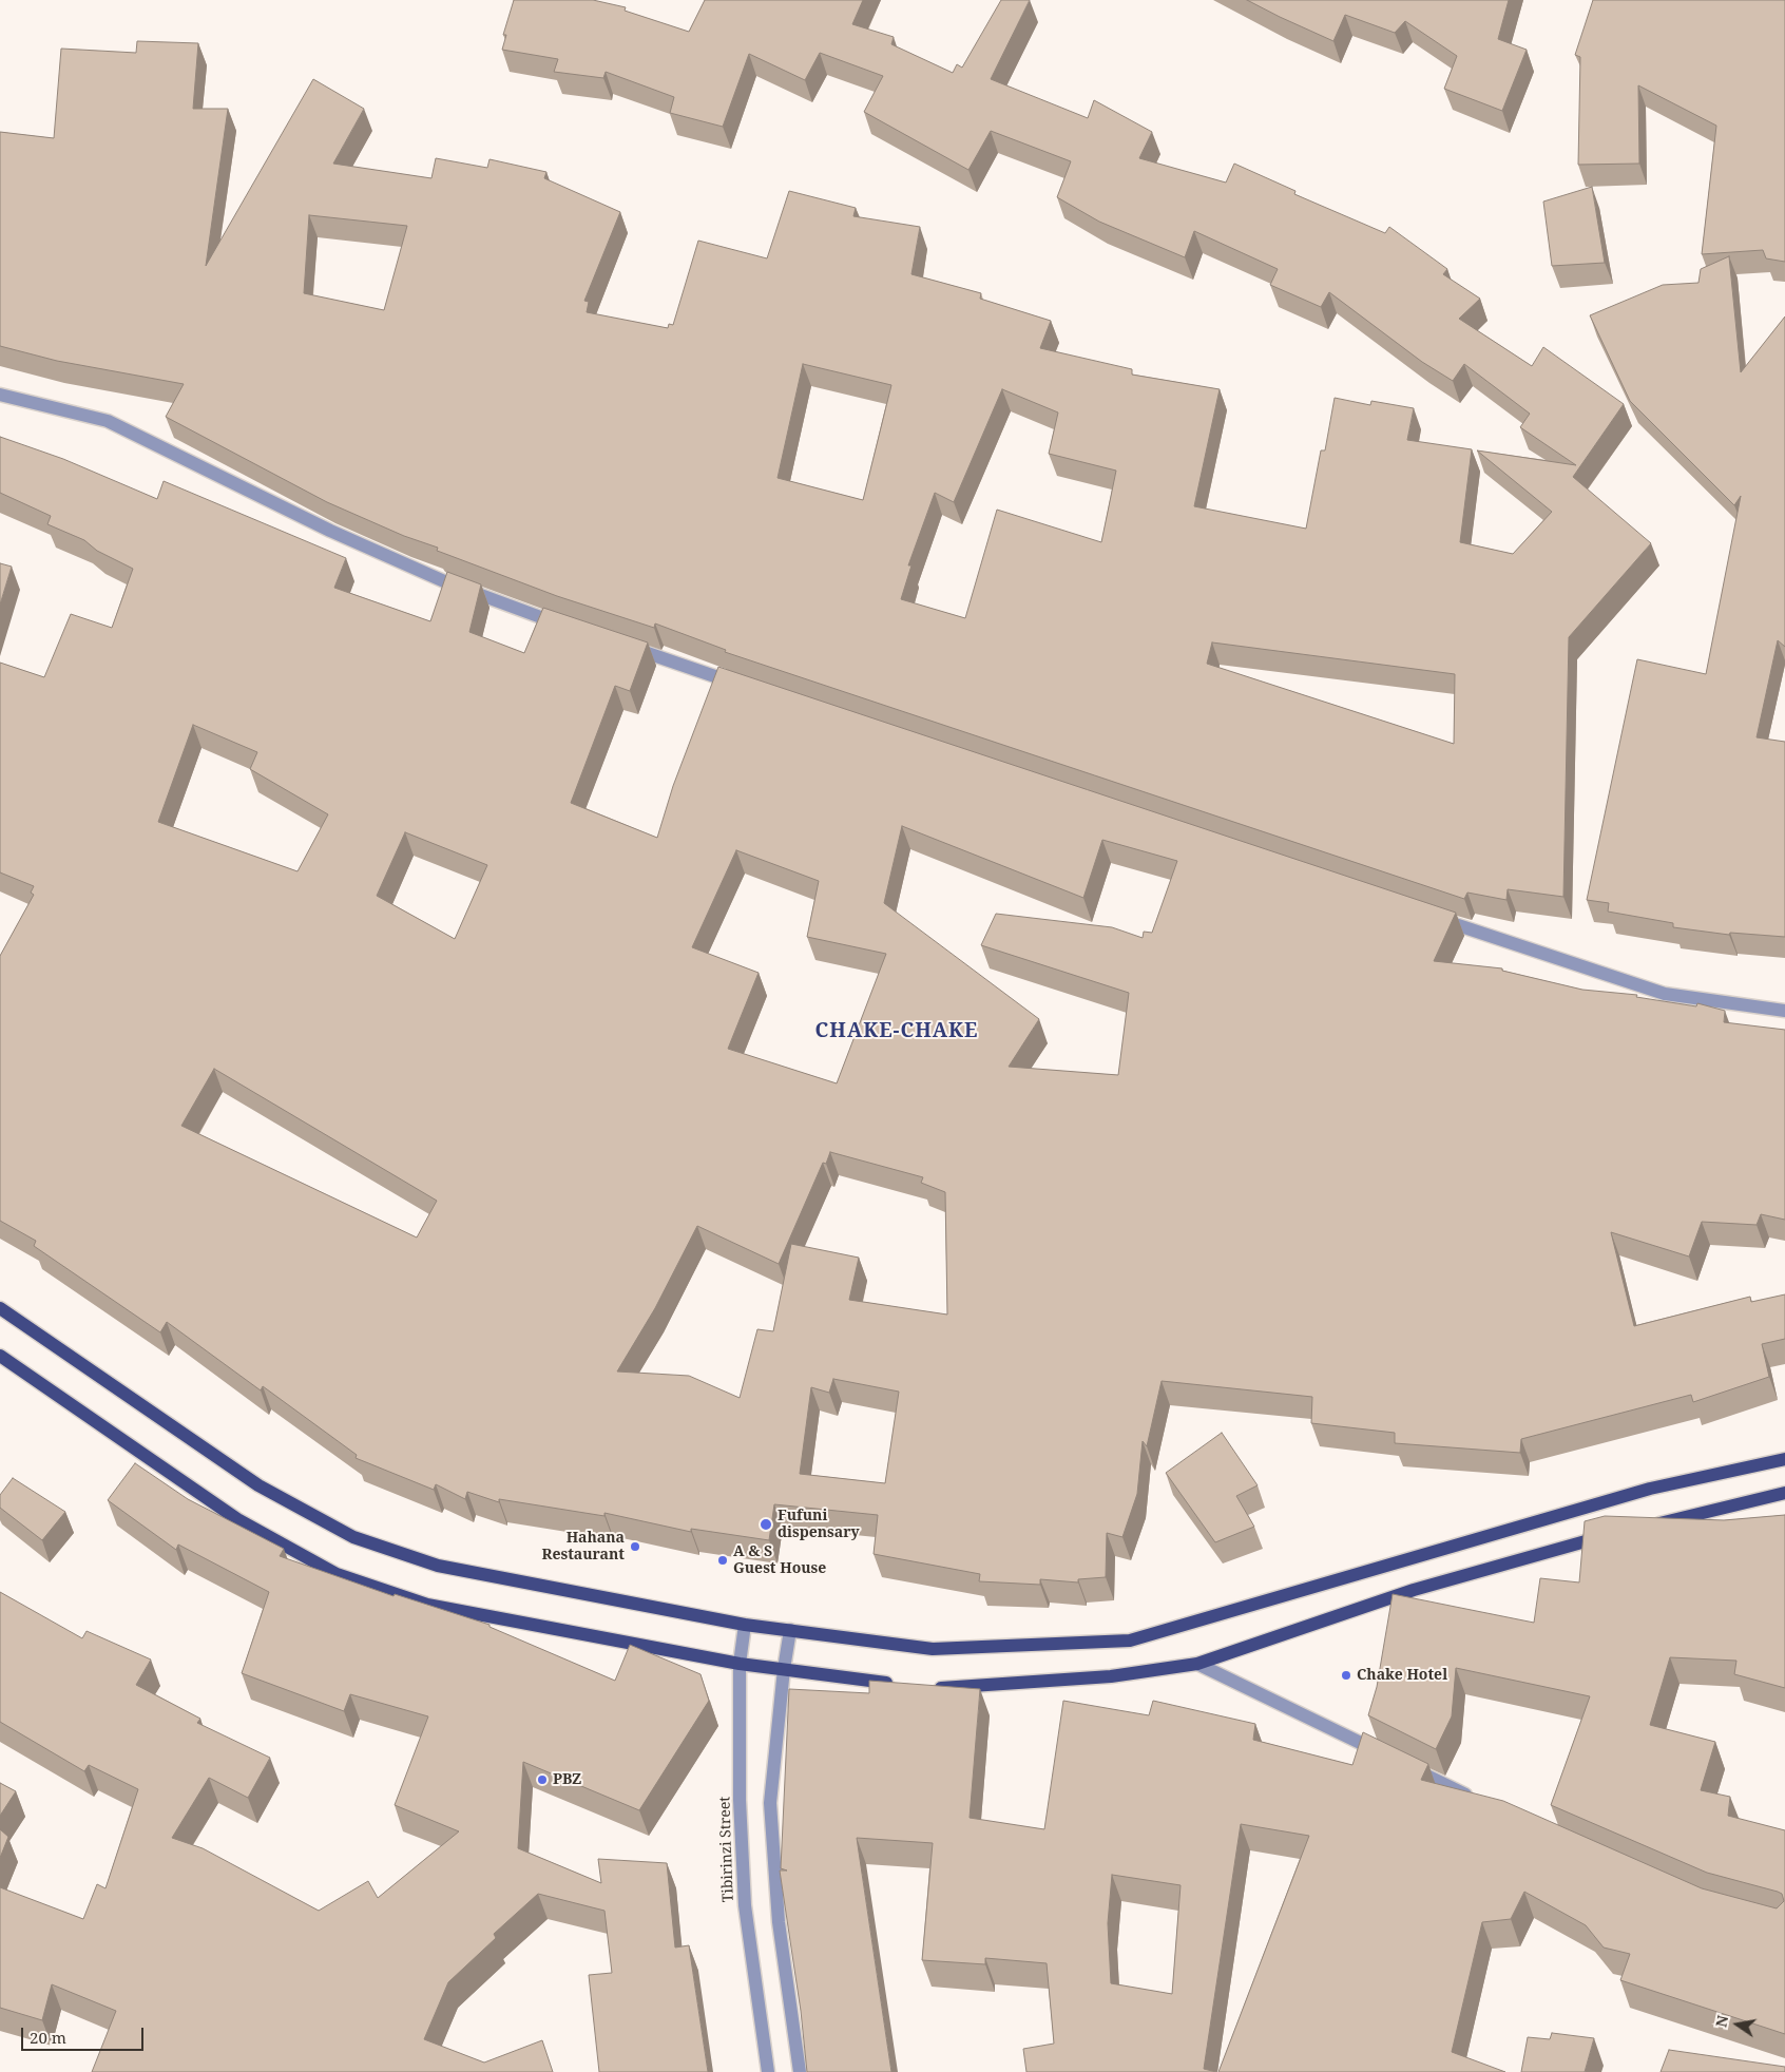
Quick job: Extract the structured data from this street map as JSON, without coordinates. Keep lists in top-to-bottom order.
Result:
{
  "streets": {
    "street": ["Tibirinzi Street"]
  },
  "districts": ["CHAKE-CHAKE"],
  "places": [
    "Fufuni dispensary",
    "Hahana Restaurant",
    "A & S Guest House",
    "Chake Hotel",
    "PBZ"
  ],
  "scale_bar": "20 m",
  "north": "left"
}
